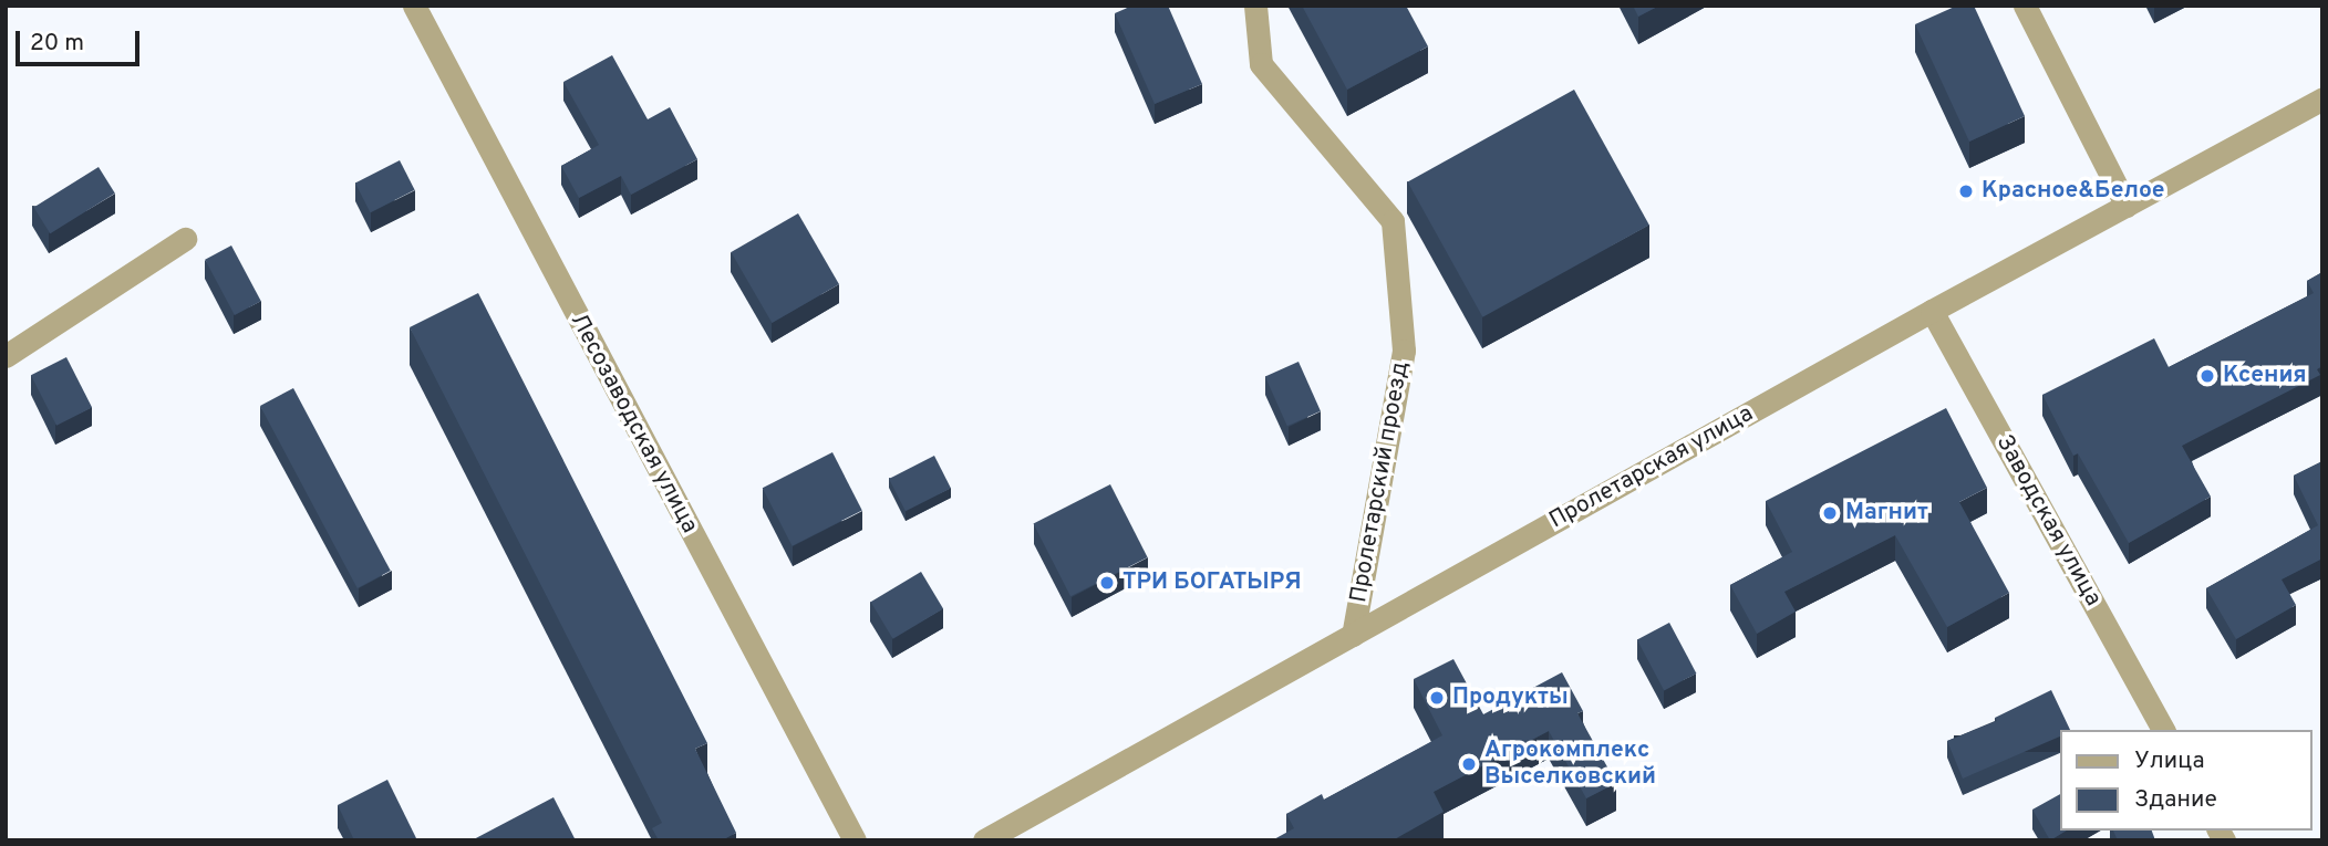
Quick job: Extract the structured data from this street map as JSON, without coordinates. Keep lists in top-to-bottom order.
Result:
{
  "streets": {
    "street": [
      "Лесозаводская улица",
      "Пролетарская улица",
      "Пролетарский проезд",
      "Заводская улица"
    ]
  },
  "crossings": [
    ["Пролетарская улица", "Пролетарский проезд"],
    ["Пролетарская улица", "Заводская улица"]
  ],
  "places": [
    "Красное&Белое",
    "Ксения",
    "Магнит",
    "ТРИ БОГАТЫРЯ",
    "Продукты",
    "Агрокомплекс Выселковский"
  ],
  "legend": ["Улица", "Здание"],
  "scale_bar": "20 m"
}
